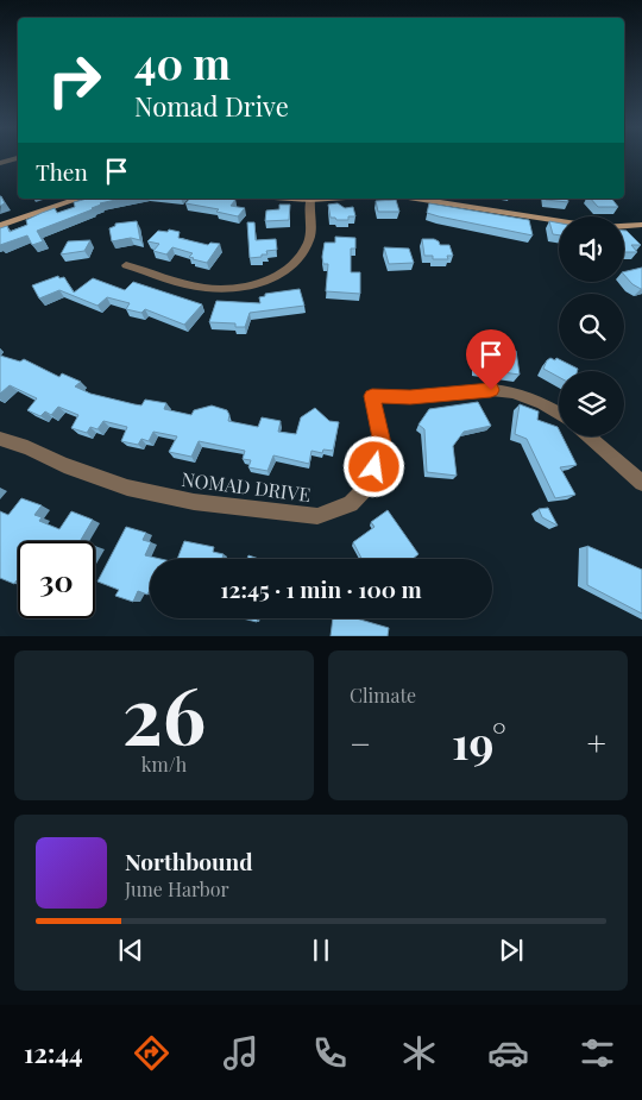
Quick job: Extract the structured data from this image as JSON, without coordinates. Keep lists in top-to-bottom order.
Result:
{
  "streets": {
    "street": ["NOMAD DRIVE"]
  },
  "page": {
    "turn": ["40 m", "Nomad Drive"],
    "then": "Then",
    "limit": "30",
    "trip": "12:45 · 1 min · 100 m",
    "tile": [
      ["26", "km/h"],
      "Climate"
    ],
    "heat": ["−", "19°", "+"],
    "song": ["Northbound", "June Harbor"],
    "tabs": "12:44"
  }
}
